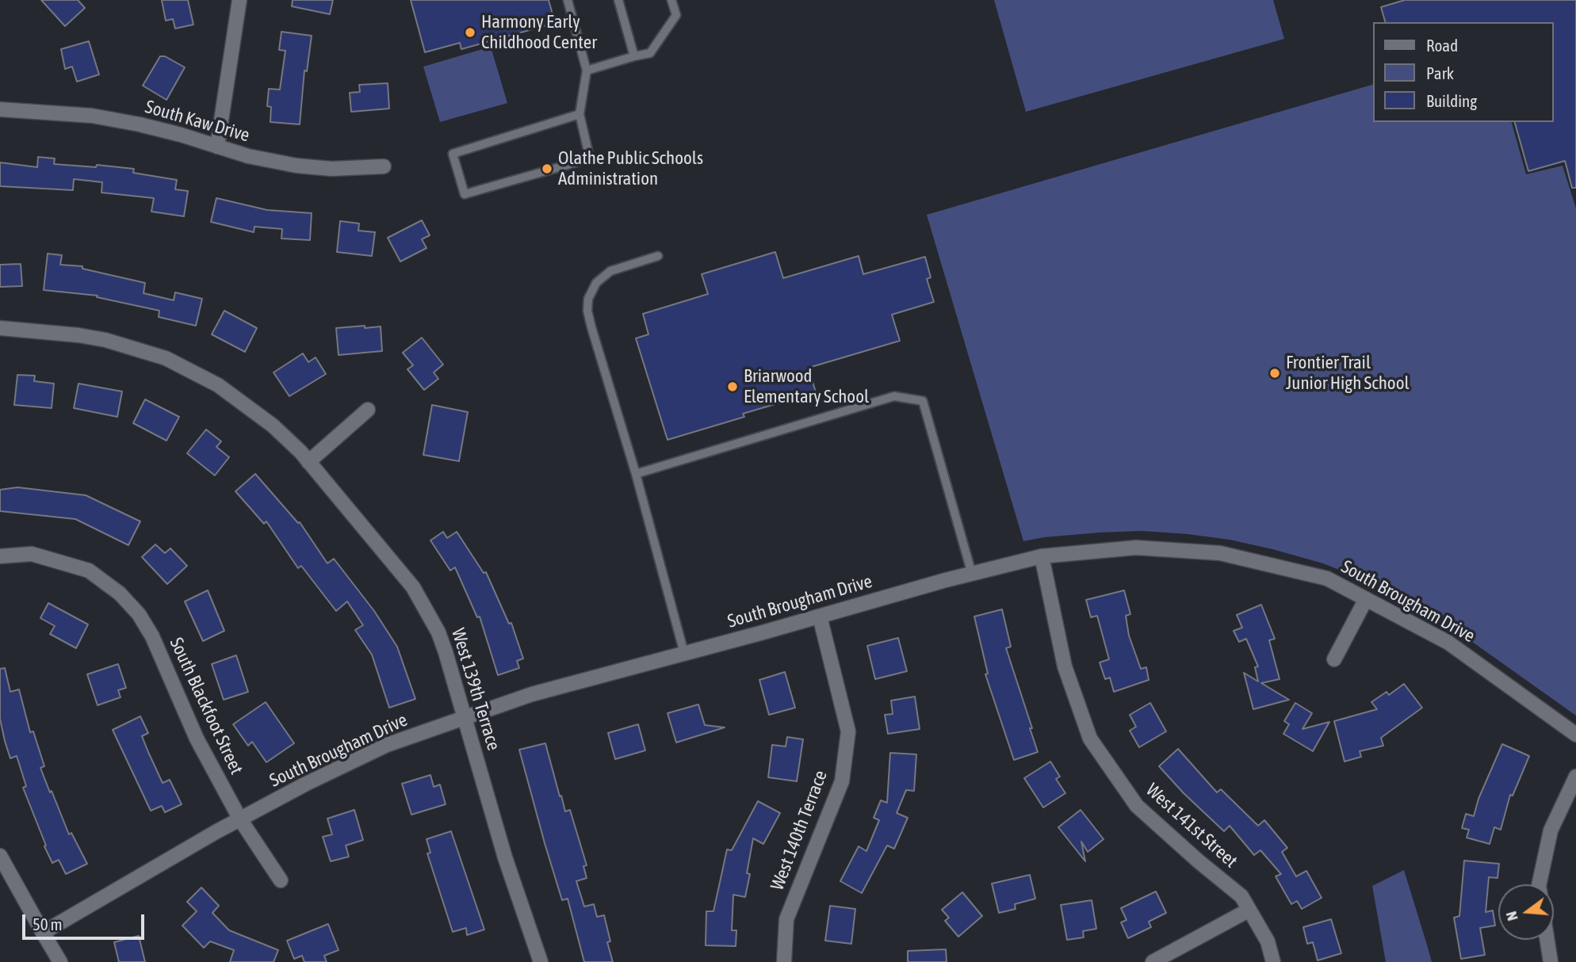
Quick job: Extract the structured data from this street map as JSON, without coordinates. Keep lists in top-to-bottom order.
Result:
{
  "streets": {
    "street": [
      "South Kaw Drive",
      "South Brougham Drive",
      "West 139th Terrace",
      "South Blackfoot Street",
      "West 141st Street",
      "West 140th Terrace"
    ]
  },
  "crossings": [
    ["South Brougham Drive", "West 139th Terrace"],
    ["South Brougham Drive", "South Blackfoot Street"],
    ["South Brougham Drive", "West 141st Street"],
    ["South Brougham Drive", "West 140th Terrace"]
  ],
  "places": [
    "Harmony Early Childhood Center",
    "Olathe Public Schools Administration",
    "Frontier Trail Junior High School",
    "Briarwood Elementary School"
  ],
  "legend": ["Road", "Park", "Building"],
  "scale_bar": "50 m",
  "north": "left"
}
